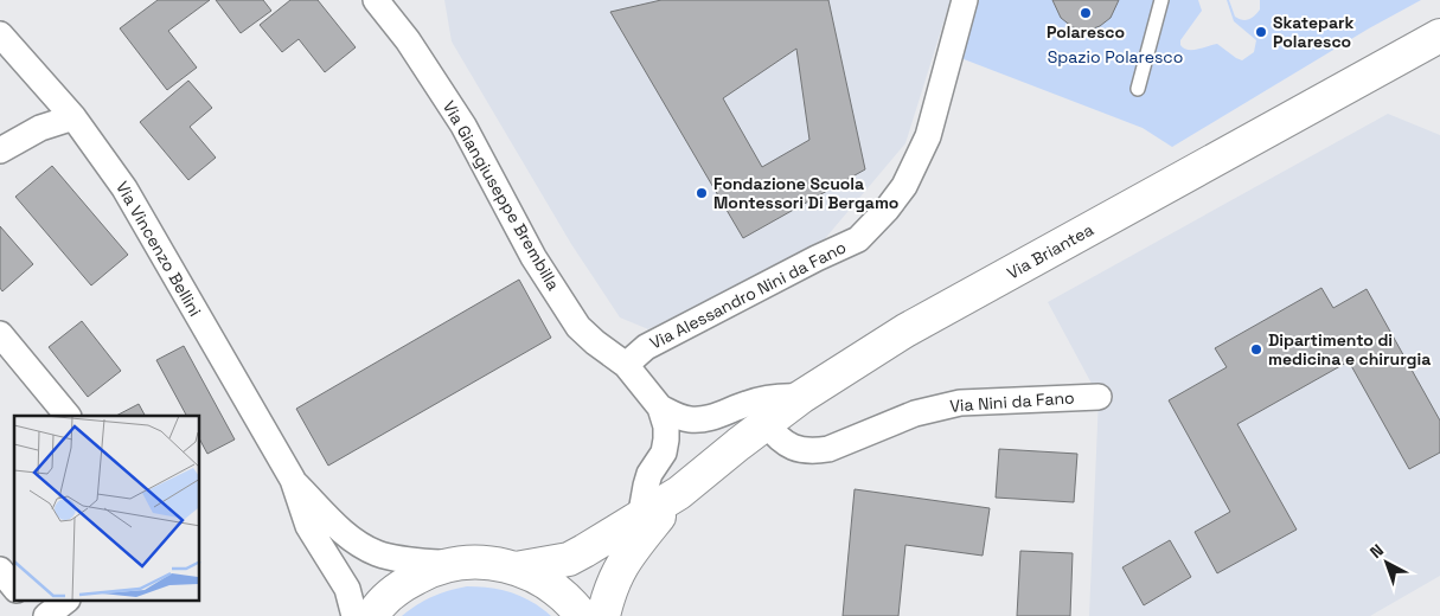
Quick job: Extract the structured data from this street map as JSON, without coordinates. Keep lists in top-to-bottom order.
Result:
{
  "streets": {
    "main road": ["Via Briantea"],
    "street": [
      "Via Giangiuseppe Brembilla",
      "Via Vincenzo Bellini",
      "Via Alessandro Nini da Fano",
      "Via Nini da Fano"
    ]
  },
  "crossings": [
    ["Via Giangiuseppe Brembilla", "Via Briantea"],
    ["Via Giangiuseppe Brembilla", "Via Alessandro Nini da Fano"],
    ["Via Briantea", "Via Nini da Fano"]
  ],
  "parks": ["Spazio Polaresco"],
  "places": [
    "Polaresco",
    "Skatepark Polaresco",
    "Fondazione Scuola Montessori Di Bergamo",
    "Dipartimento di medicina e chirurgia"
  ],
  "north": "top left"
}
